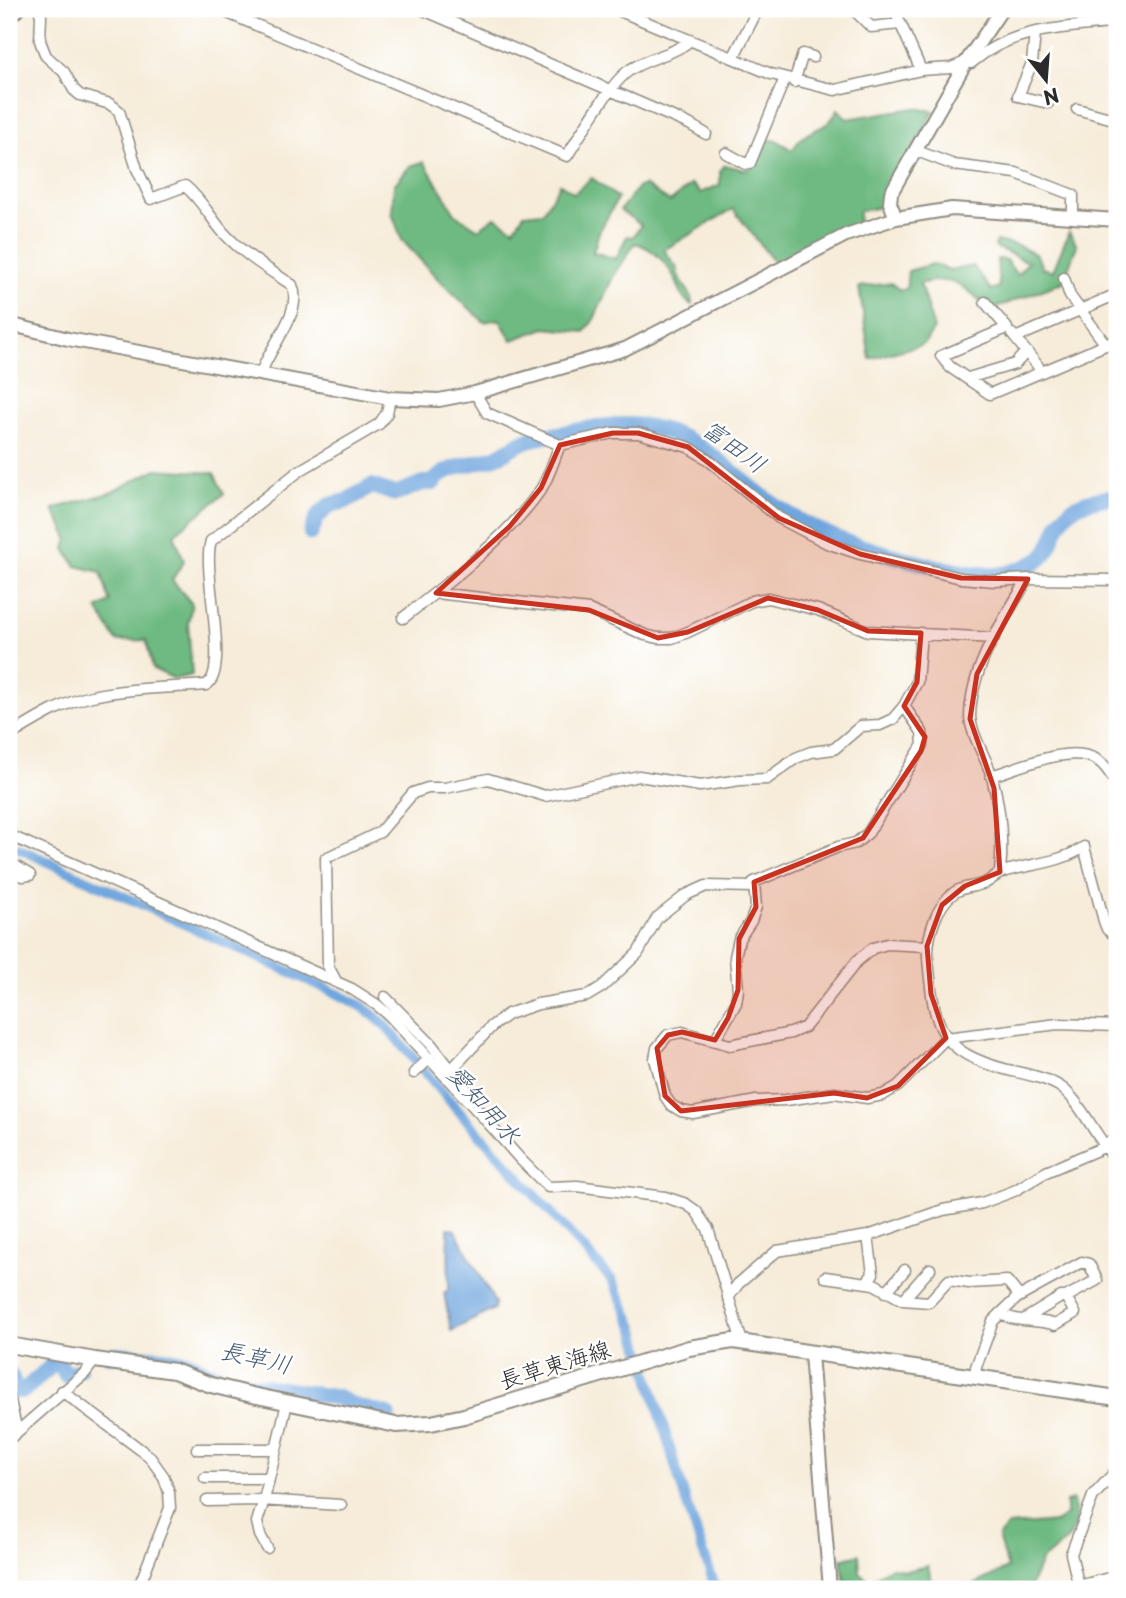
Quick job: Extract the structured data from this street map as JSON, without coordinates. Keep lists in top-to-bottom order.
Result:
{
  "streets": {
    "main road": ["長草東海線"]
  },
  "water": ["富田川", "愛知用水", "長草川"],
  "north": "bottom"
}
